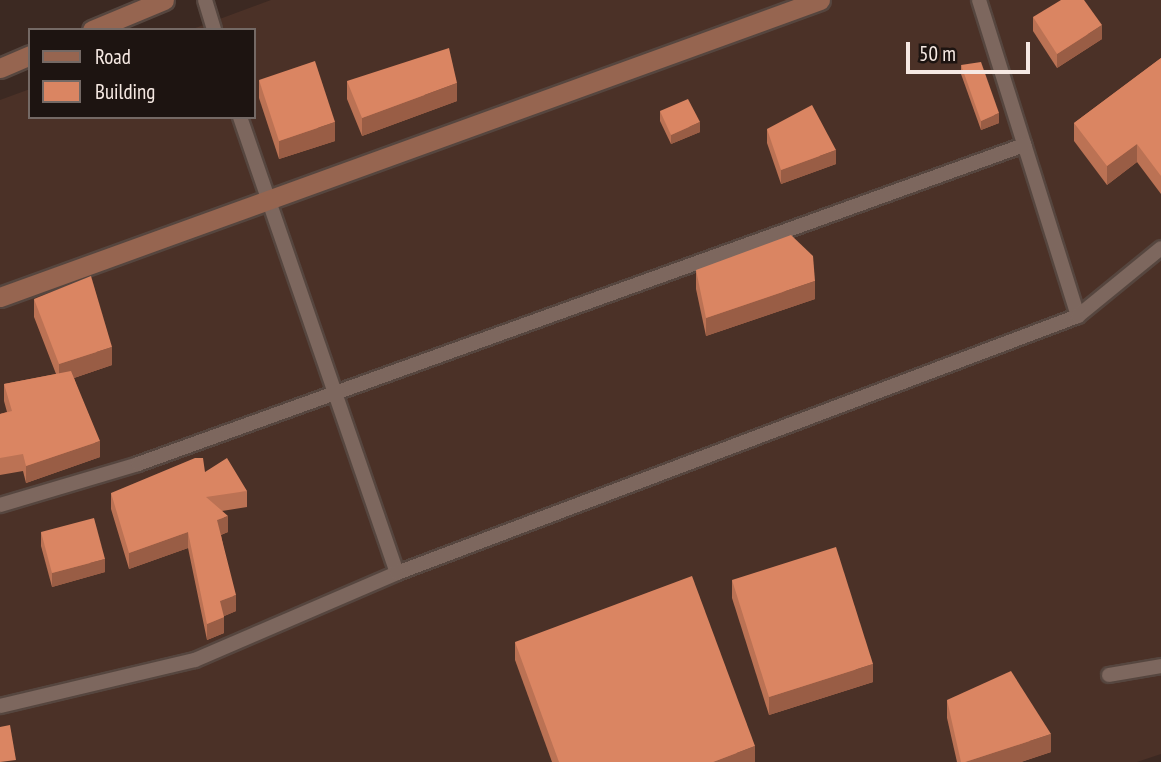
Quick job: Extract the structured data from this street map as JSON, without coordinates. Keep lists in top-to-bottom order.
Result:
{
  "legend": ["Road", "Building"],
  "scale_bar": "50 m"
}
